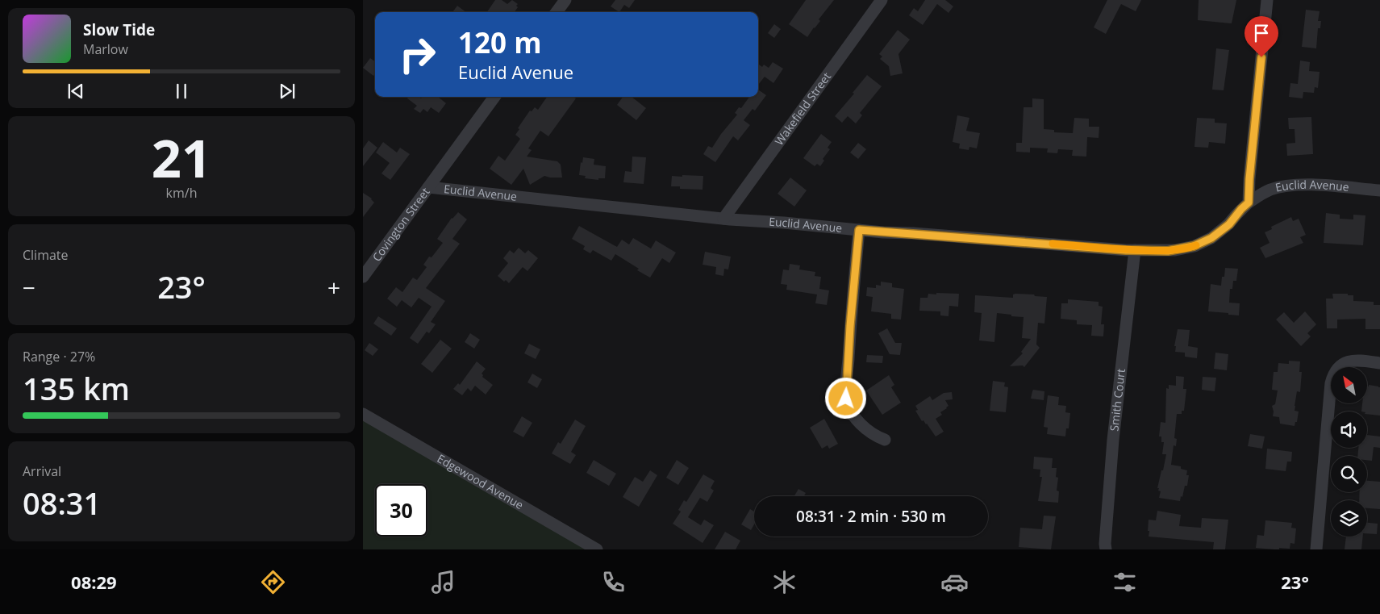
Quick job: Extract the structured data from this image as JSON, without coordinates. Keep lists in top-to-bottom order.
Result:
{
  "streets": {
    "street": [
      "Wakefield Street",
      "Euclid Avenue",
      "Covington Street",
      "Smith Court",
      "Edgewood Avenue"
    ]
  },
  "crossings": [
    ["Wakefield Street", "Euclid Avenue"],
    ["Euclid Avenue", "Covington Street"],
    ["Euclid Avenue", "Smith Court"]
  ],
  "north": "top left",
  "page": {
    "turn": ["120 m", "Euclid Avenue"],
    "song": ["Slow Tide", "Marlow"],
    "tile": [
      ["21", "km/h"],
      "Climate",
      ["Range · 27%", "135 km"],
      ["Arrival", "08:31"]
    ],
    "heat": ["−", "23°", "+"],
    "limit": "30",
    "trip": "08:31 · 2 min · 530 m",
    "tabs": ["08:29", "23°"]
  }
}
